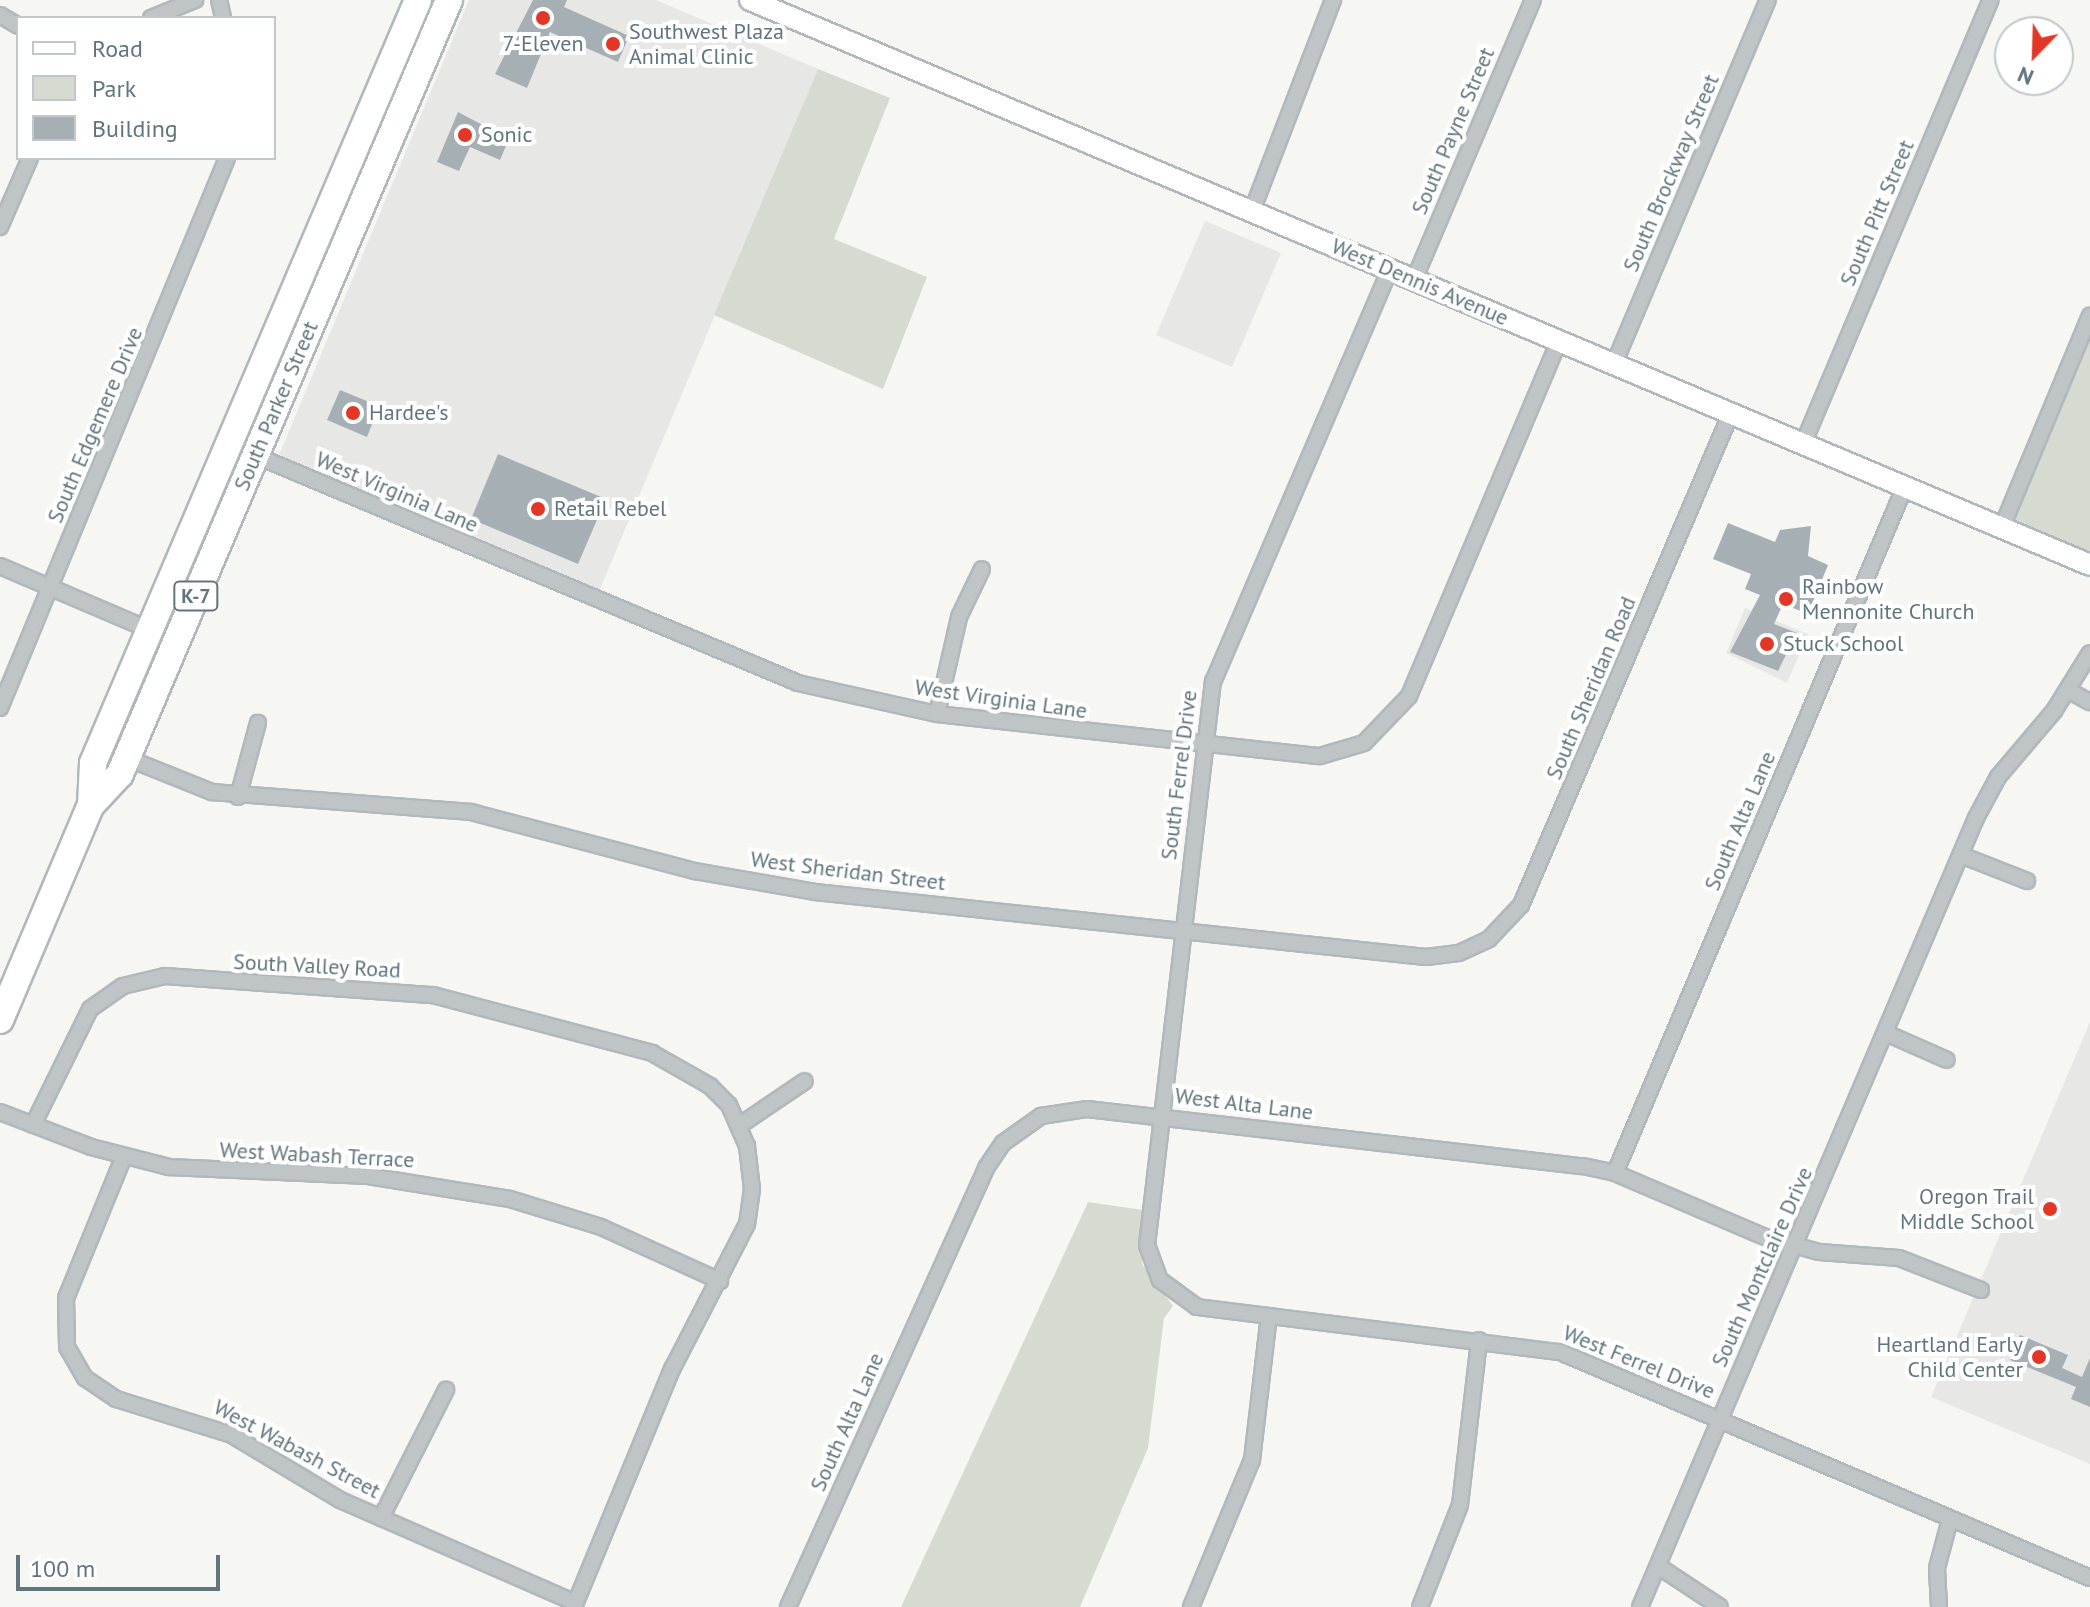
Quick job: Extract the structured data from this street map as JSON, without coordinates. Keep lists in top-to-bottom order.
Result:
{
  "streets": {
    "highway": ["South Parker Street", "K-7"],
    "street": [
      "South Payne Street",
      "South Brockway Street",
      "South Pitt Street",
      "West Dennis Avenue",
      "South Edgemere Drive",
      "West Virginia Lane",
      "South Sheridan Road",
      "South Ferrel Drive",
      "South Alta Lane",
      "West Sheridan Street",
      "South Valley Road",
      "West Alta Lane",
      "West Wabash Terrace",
      "South Montclaire Drive",
      "West Ferrel Drive",
      "West Wabash Street"
    ]
  },
  "crossings": [
    ["South Payne Street", "West Dennis Avenue"],
    ["South Brockway Street", "West Dennis Avenue"],
    ["South Pitt Street", "West Dennis Avenue"],
    ["West Dennis Avenue", "West Virginia Lane"],
    ["West Dennis Avenue", "South Sheridan Road"],
    ["West Dennis Avenue", "South Ferrel Drive"],
    ["West Dennis Avenue", "South Alta Lane"],
    ["South Parker Street", "West Virginia Lane"],
    ["South Parker Street", "West Sheridan Street"],
    ["West Virginia Lane", "South Ferrel Drive"],
    ["South Sheridan Road", "West Sheridan Street"],
    ["South Ferrel Drive", "West Sheridan Street"],
    ["South Ferrel Drive", "West Alta Lane"],
    ["South Ferrel Drive", "West Ferrel Drive"],
    ["South Alta Lane", "West Alta Lane"],
    ["South Valley Road", "West Wabash Terrace"],
    ["South Valley Road", "West Wabash Street"],
    ["West Wabash Terrace", "West Wabash Street"],
    ["South Montclaire Drive", "West Ferrel Drive"]
  ],
  "places": [
    "7-Eleven",
    "Southwest Plaza Animal Clinic",
    "Sonic",
    "Hardee's",
    "Retail Rebel",
    "Rainbow Mennonite Church",
    "Stuck School",
    "Oregon Trail Middle School",
    "Heartland Early Child Center"
  ],
  "legend": ["Road", "Park", "Building"],
  "scale_bar": "100 m",
  "north": "bottom left"
}
